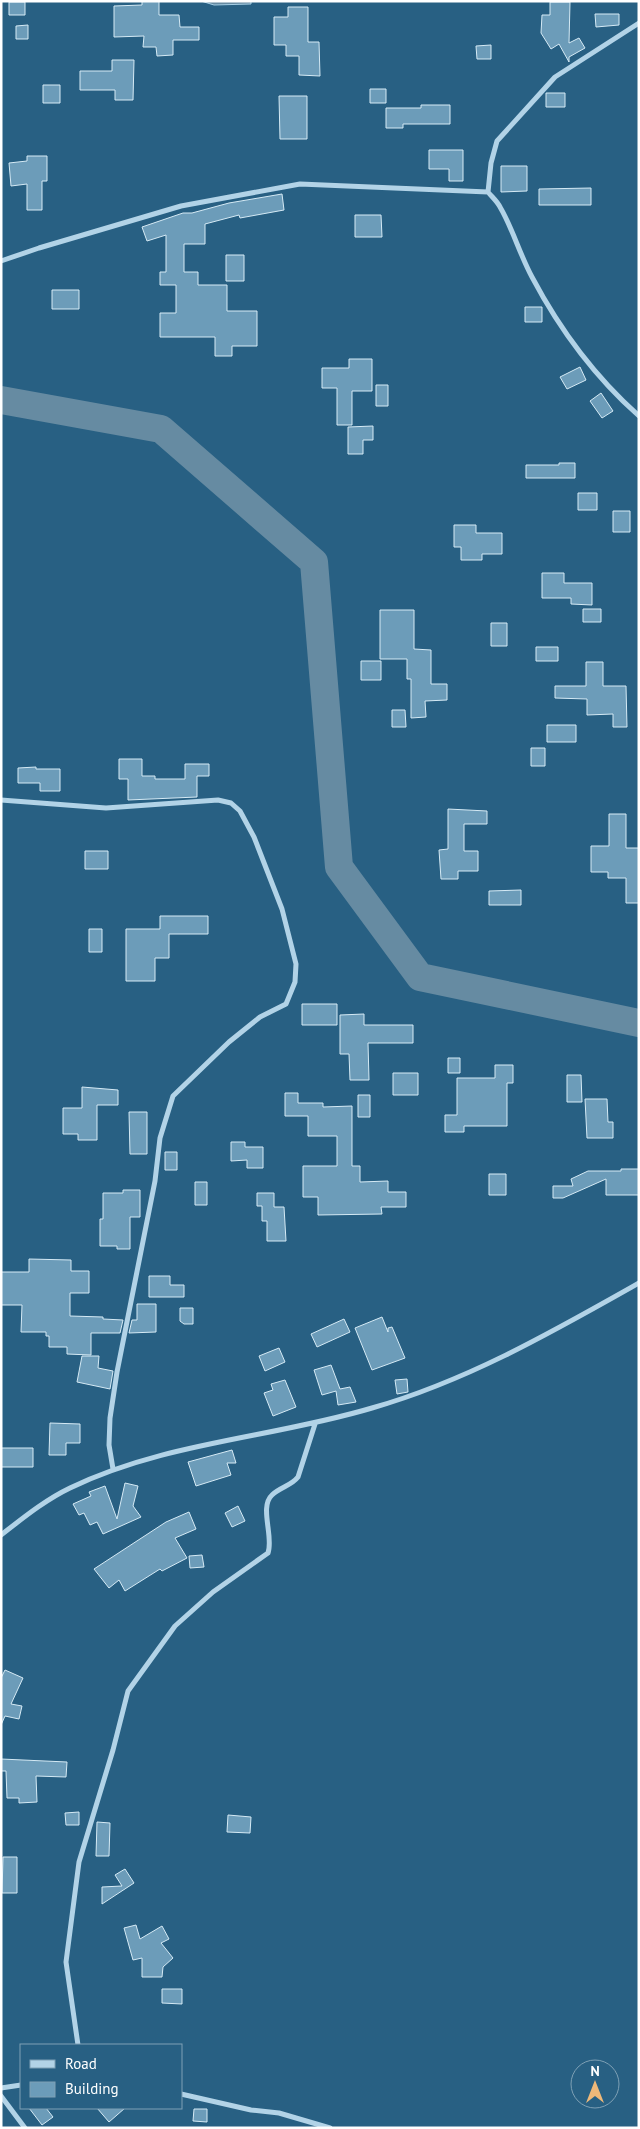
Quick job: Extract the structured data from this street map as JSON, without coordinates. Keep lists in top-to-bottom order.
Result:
{
  "legend": ["Road", "Building"],
  "north": "top"
}
